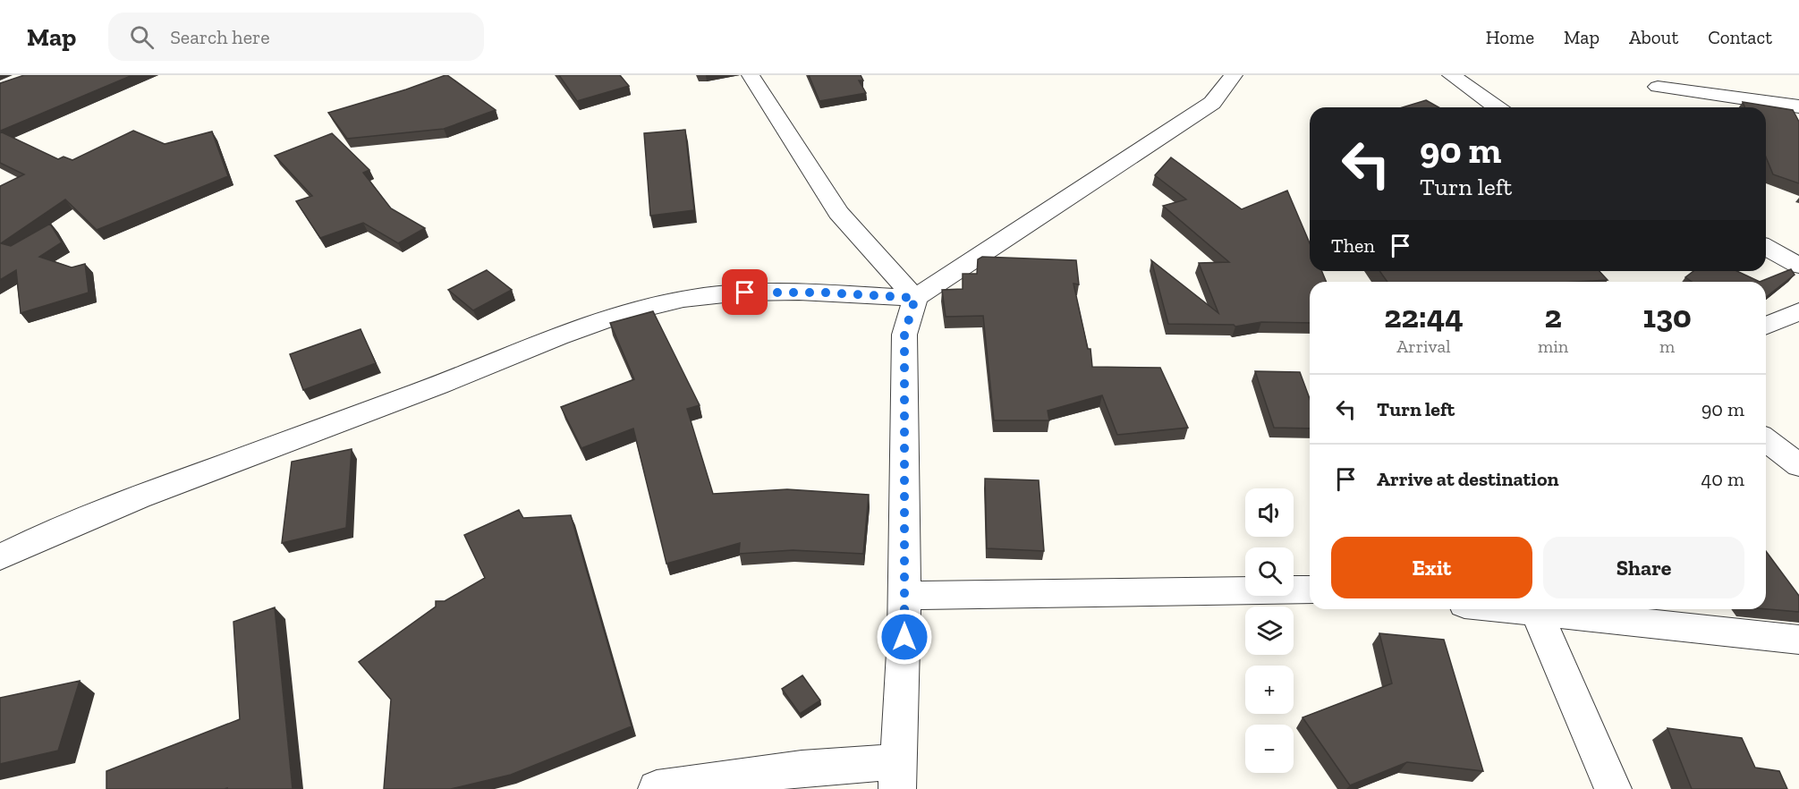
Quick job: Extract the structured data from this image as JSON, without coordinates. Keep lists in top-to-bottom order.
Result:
{
  "page": {
    "header": "Map",
    "search": "Search here",
    "nav": [
      "Home",
      "Map",
      "About",
      "Contact"
    ],
    "turn": ["90 m", "Turn left"],
    "then": "Then",
    "eta": [
      "22:44",
      "Arrival",
      "2",
      "min",
      "130",
      "m"
    ],
    "list": [
      {
        "name": "Turn left",
        "value": "90 m"
      },
      {
        "name": "Arrive at destination",
        "value": "40 m"
      }
    ],
    "map_buttons": ["+", "−"],
    "buttons": ["Exit", "Share"]
  }
}
